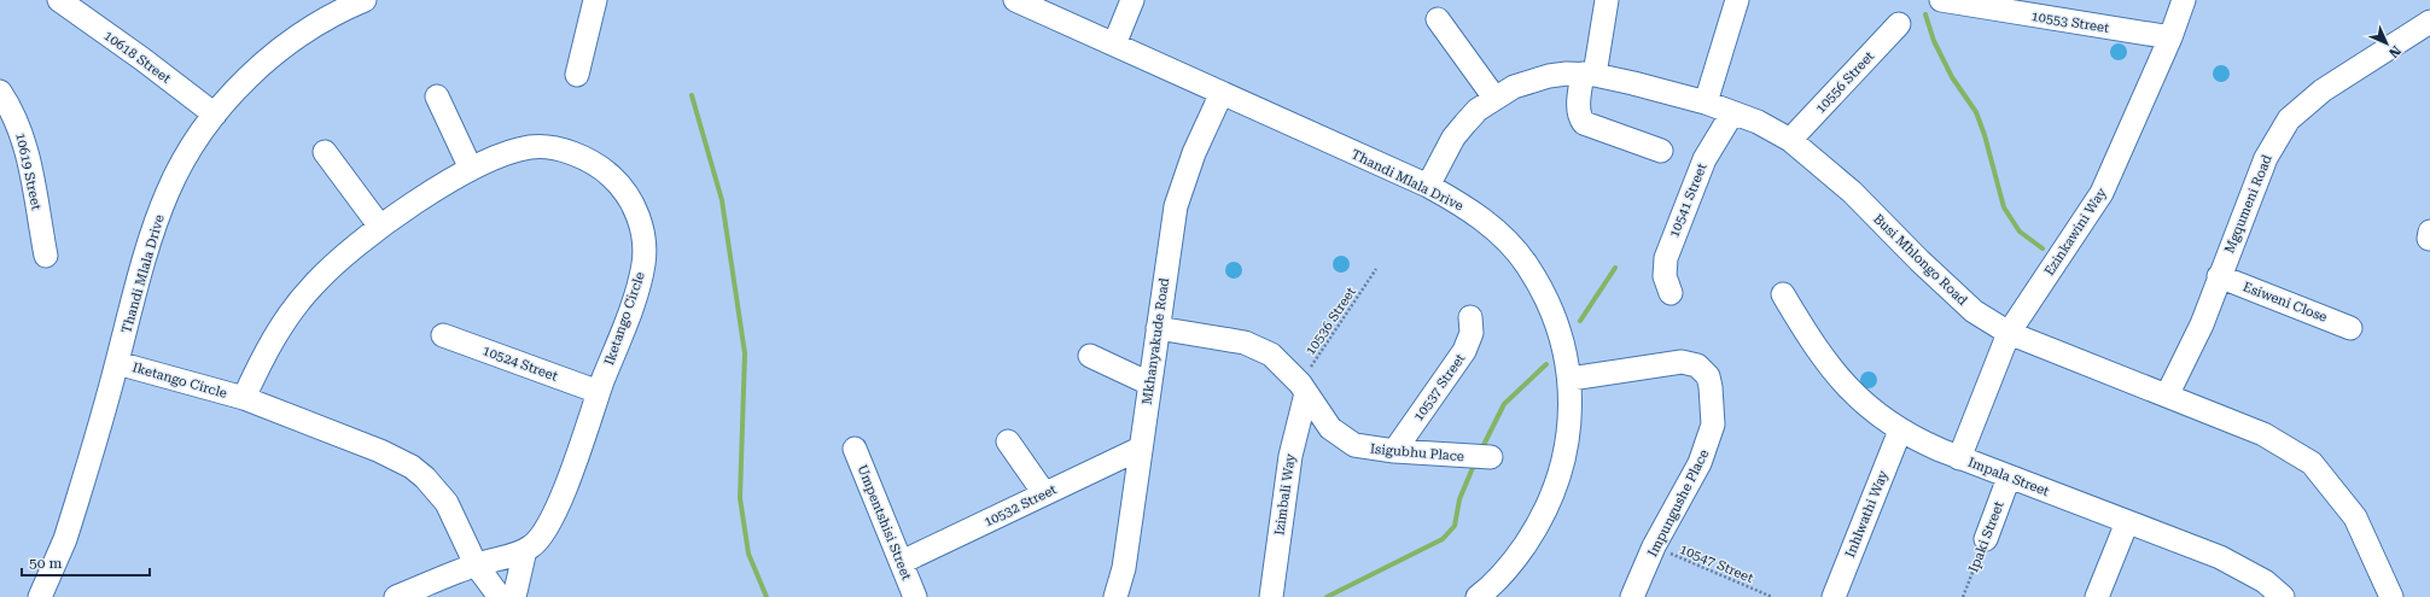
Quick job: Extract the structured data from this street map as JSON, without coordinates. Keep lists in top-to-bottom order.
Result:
{
  "streets": {
    "street": [
      "10553 Street",
      "10618 Street",
      "10556 Street",
      "10619 Street",
      "Thandi Mlala Drive",
      "10541 Street",
      "Mgqumeni Road",
      "Ezinkawini Way",
      "Busi Mhlongo Road",
      "Esiweni Close",
      "Iketango Circle",
      "Mkhanyakude Road",
      "10524 Street",
      "10537 Street",
      "Isigubhu Place",
      "Impala Street",
      "Izimbali Way",
      "Impungushe Place",
      "10532 Street",
      "Inhlwathi Way",
      "Umpentshisi Street",
      "Ipaki Street"
    ],
    "path": ["10536 Street", "10547 Street"]
  },
  "crossings": [
    ["10553 Street", "Ezinkawini Way"],
    ["10618 Street", "Thandi Mlala Drive"],
    ["10556 Street", "Busi Mhlongo Road"],
    ["Thandi Mlala Drive", "Busi Mhlongo Road"],
    ["Thandi Mlala Drive", "Iketango Circle"],
    ["Thandi Mlala Drive", "Mkhanyakude Road"],
    ["Thandi Mlala Drive", "Impungushe Place"],
    ["10541 Street", "Busi Mhlongo Road"],
    ["Mgqumeni Road", "Busi Mhlongo Road"],
    ["Mgqumeni Road", "Esiweni Close"],
    ["Ezinkawini Way", "Busi Mhlongo Road"],
    ["Ezinkawini Way", "Impala Street"],
    ["Iketango Circle", "10524 Street"],
    ["10536 Street", "Isigubhu Place"],
    ["10536 Street", "Izimbali Way"],
    ["Mkhanyakude Road", "Isigubhu Place"],
    ["Mkhanyakude Road", "10532 Street"],
    ["10537 Street", "Isigubhu Place"],
    ["Isigubhu Place", "Izimbali Way"],
    ["Impala Street", "Inhlwathi Way"],
    ["Impala Street", "Ipaki Street"],
    ["Impungushe Place", "10547 Street"],
    ["10532 Street", "Umpentshisi Street"]
  ],
  "scale_bar": "50 m",
  "north": "bottom right"
}
